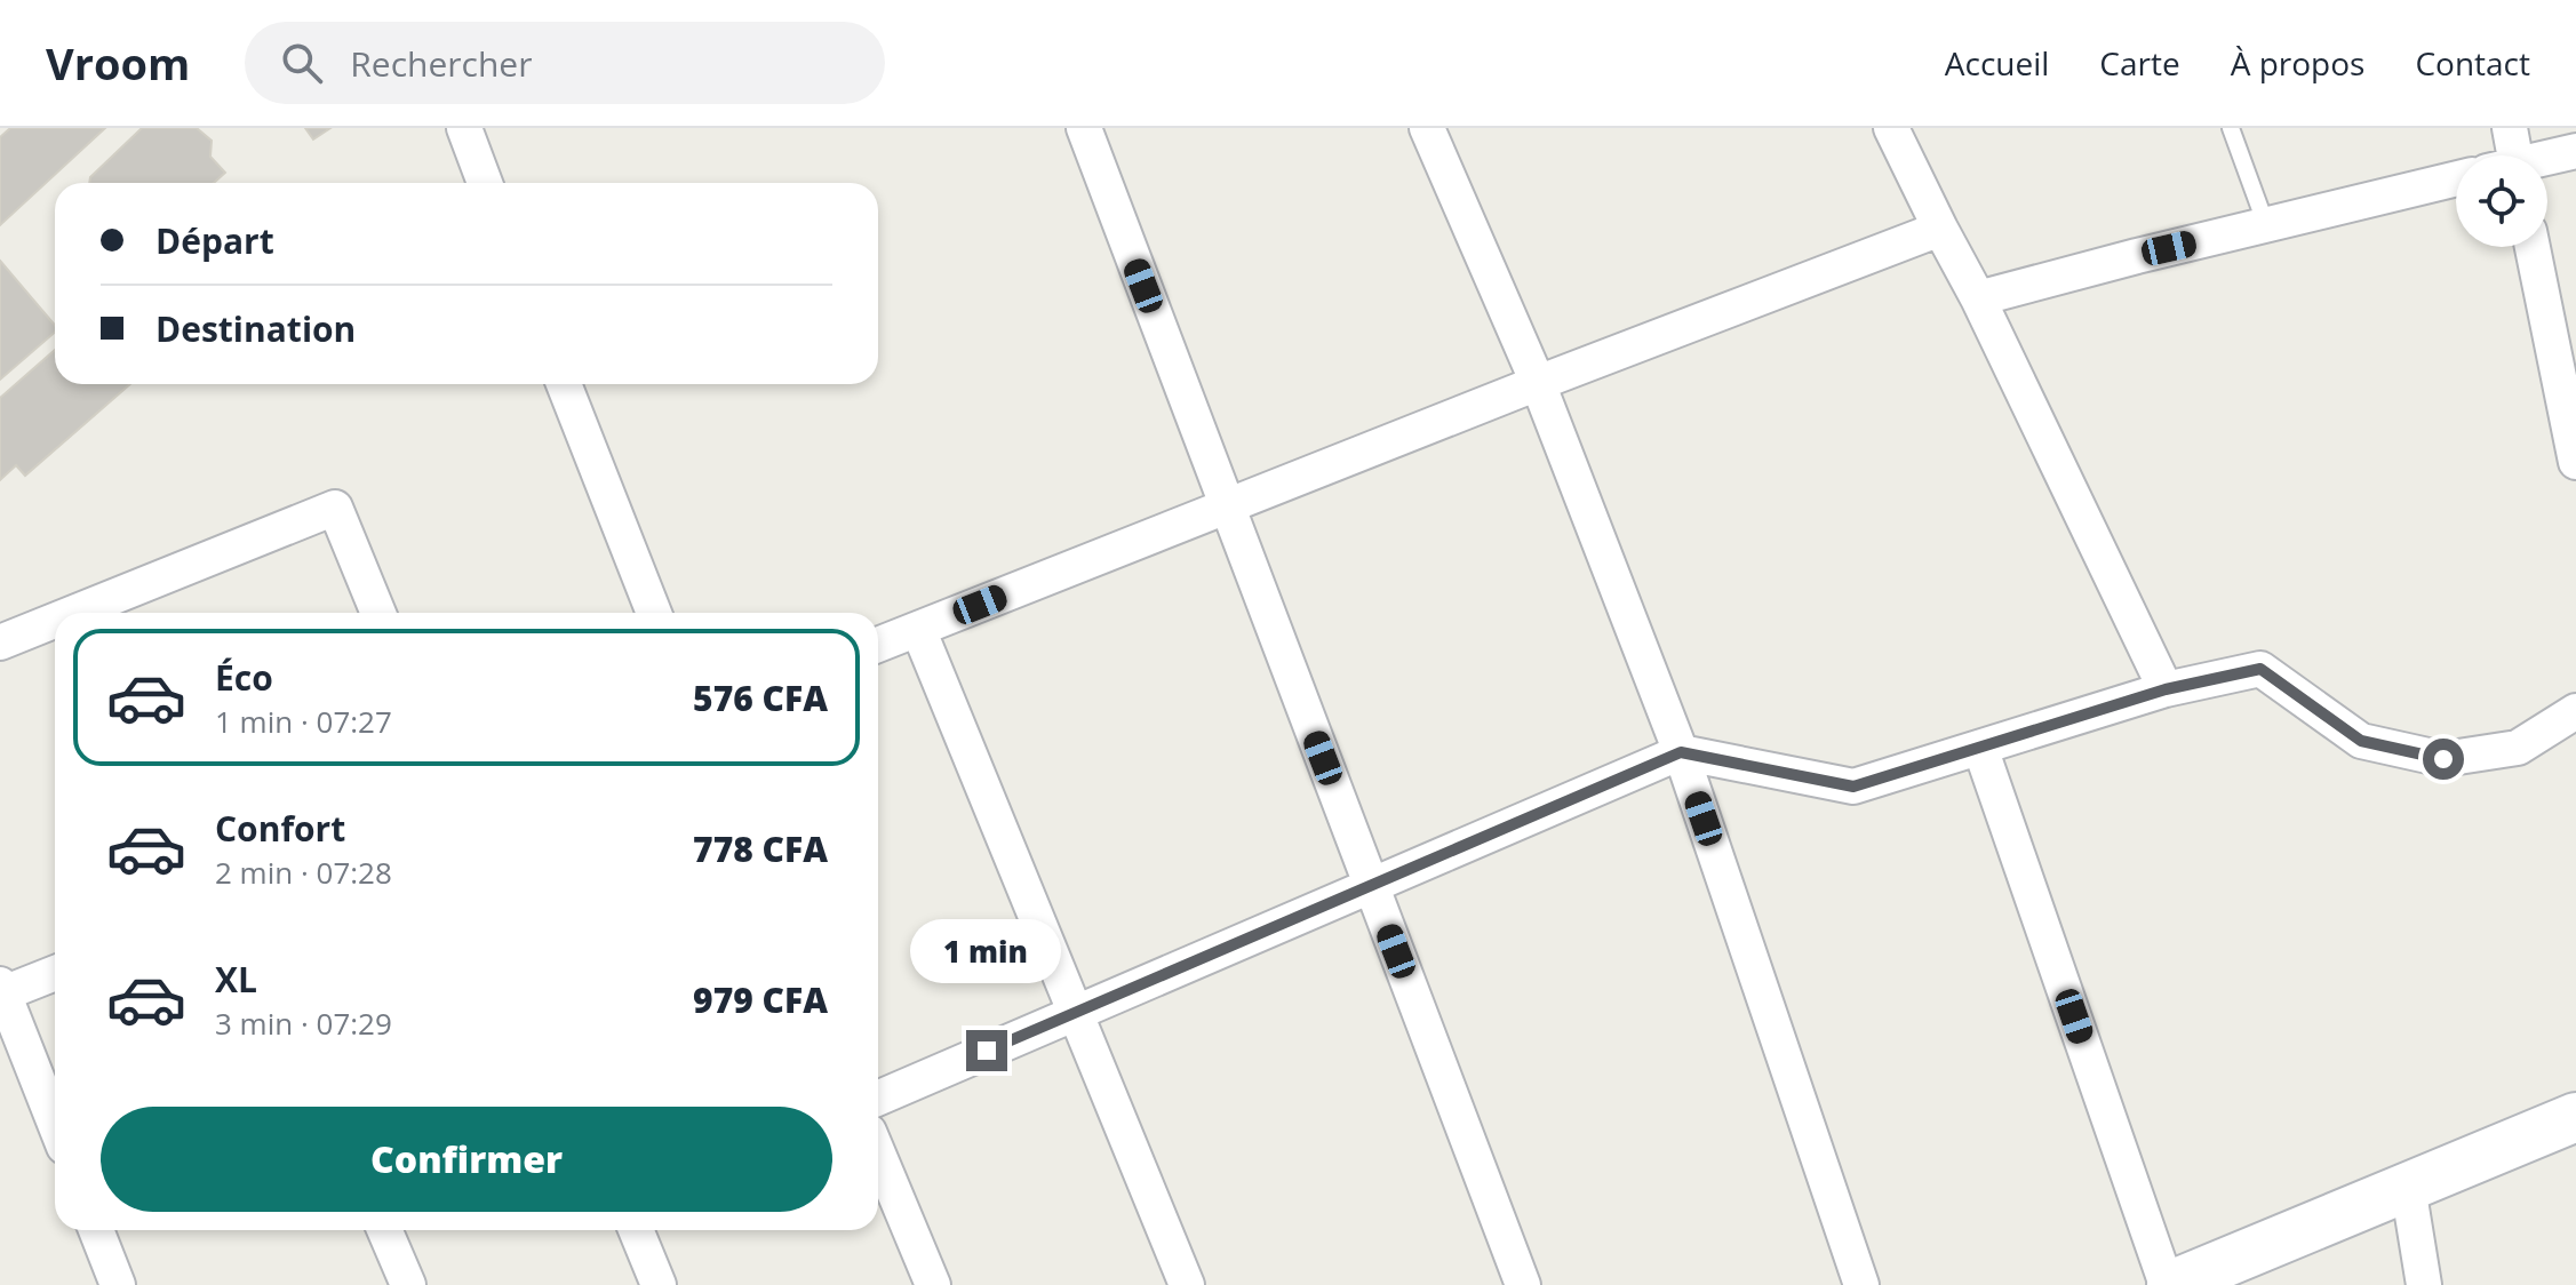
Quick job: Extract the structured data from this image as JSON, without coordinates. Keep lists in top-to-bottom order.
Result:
{
  "page": {
    "header": "Vroom",
    "search": "Rechercher",
    "nav": [
      "Accueil",
      "Carte",
      "À propos",
      "Contact"
    ],
    "banner": ["Départ", "Destination"],
    "list": [
      {
        "name": "Éco",
        "note": "1 min · 07:27",
        "value": "576 CFA"
      },
      {
        "name": "Confort",
        "note": "2 min · 07:28",
        "value": "778 CFA"
      },
      {
        "name": "XL",
        "note": "3 min · 07:29",
        "value": "979 CFA"
      }
    ],
    "bubble": "1 min",
    "buttons": "Confirmer"
  }
}
